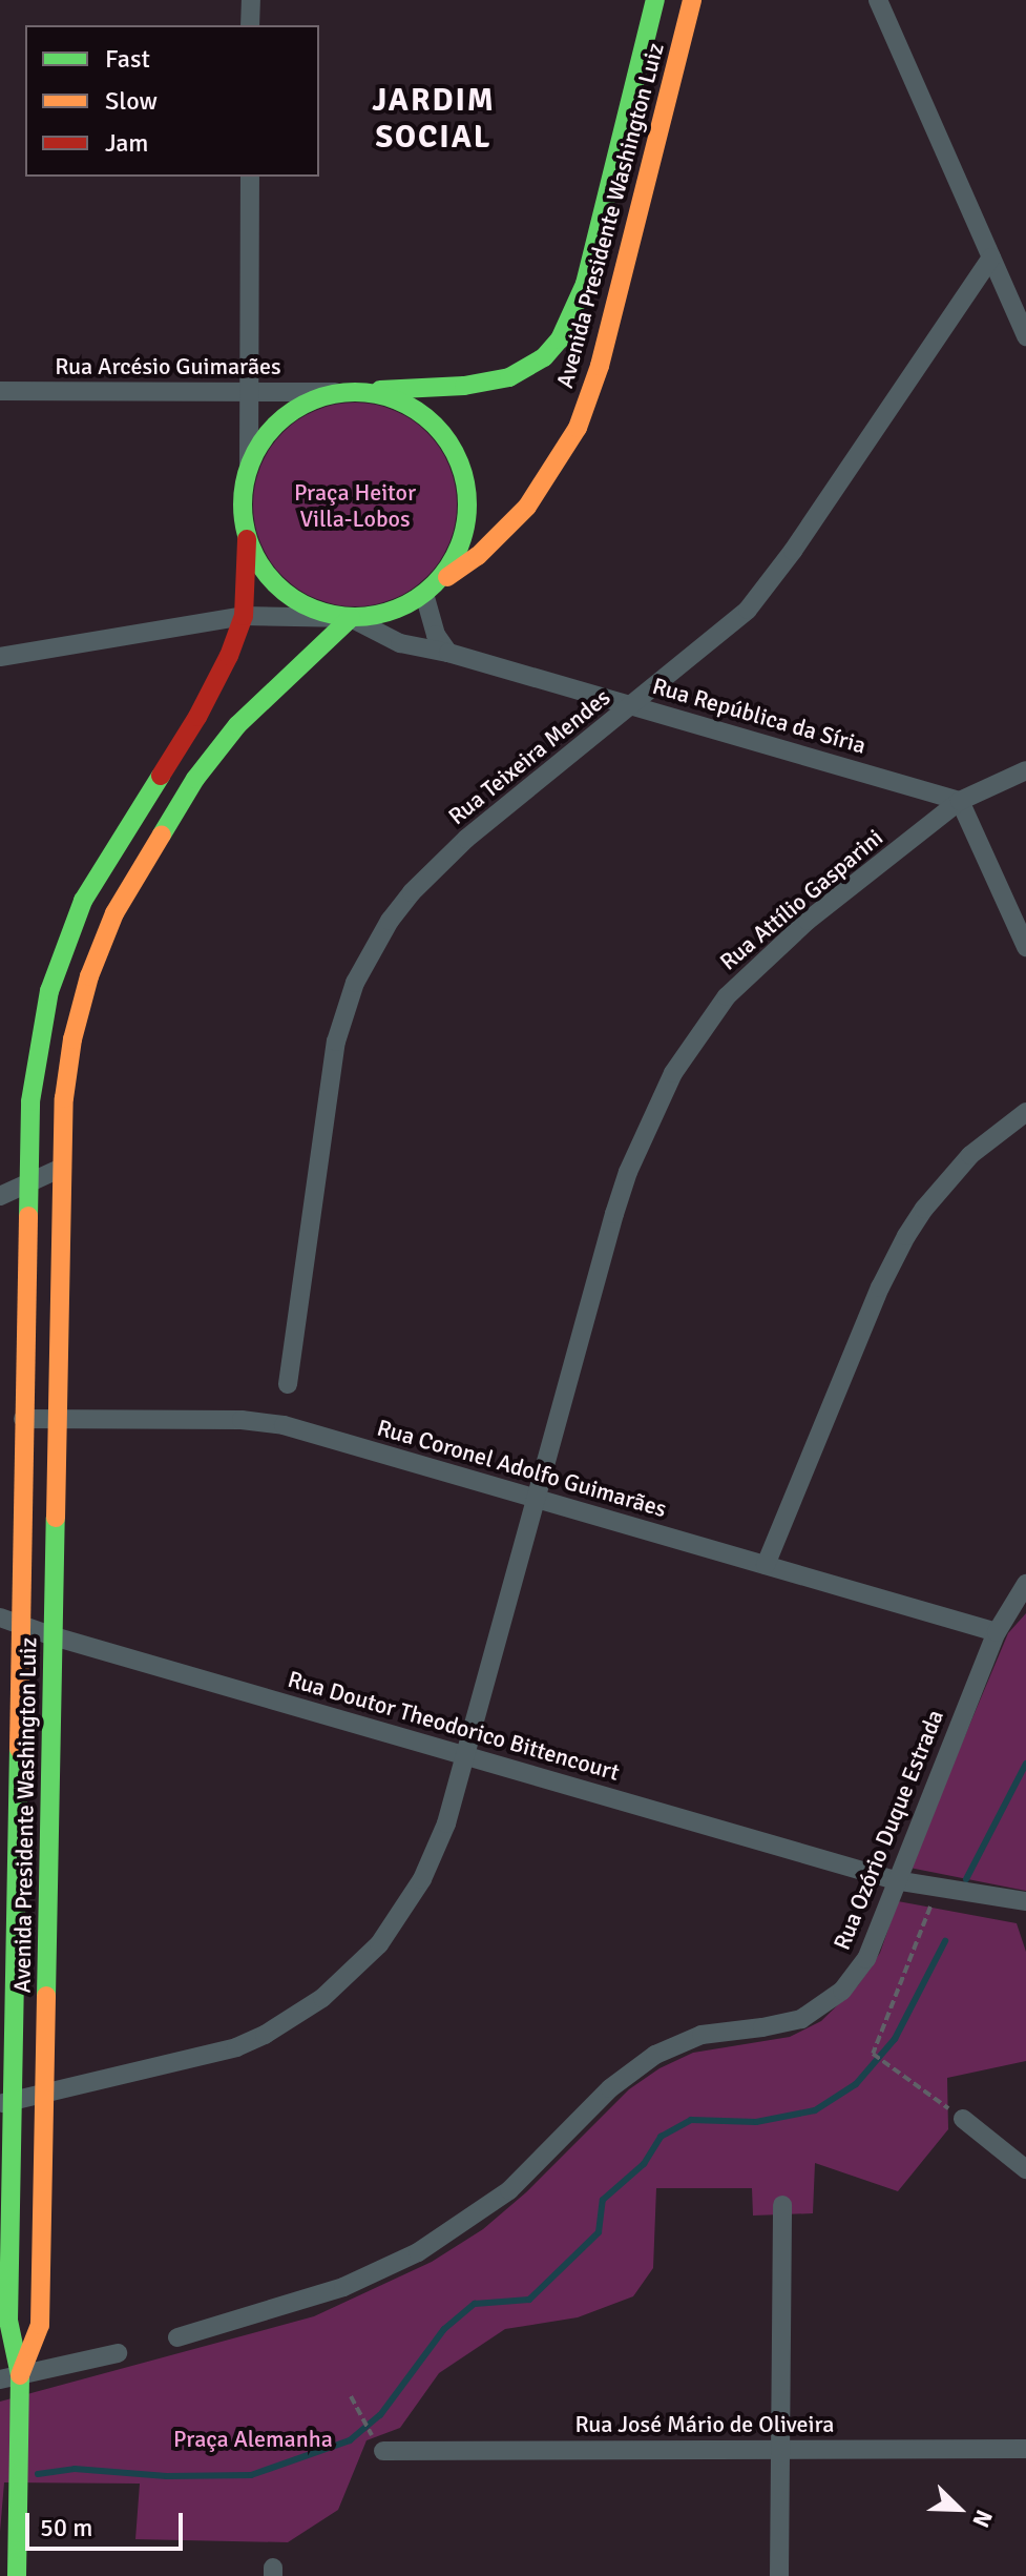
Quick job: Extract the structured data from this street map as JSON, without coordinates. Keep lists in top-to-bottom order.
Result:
{
  "streets": {
    "street": [
      "Avenida Presidente Washington Luiz",
      "Rua Arcésio Guimarães",
      "Rua República da Síria",
      "Rua Teixeira Mendes",
      "Rua Attílio Gasparini",
      "Rua Coronel Adolfo Guimarães",
      "Rua Doutor Theodorico Bittencourt",
      "Rua Ozório Duque Estrada",
      "Rua José Mário de Oliveira"
    ]
  },
  "crossings": [
    ["Avenida Presidente Washington Luiz", "Rua Arcésio Guimarães"],
    ["Avenida Presidente Washington Luiz", "Rua República da Síria"],
    ["Avenida Presidente Washington Luiz", "Rua Attílio Gasparini"],
    ["Avenida Presidente Washington Luiz", "Rua Coronel Adolfo Guimarães"],
    ["Avenida Presidente Washington Luiz", "Rua Doutor Theodorico Bittencourt"],
    ["Rua Arcésio Guimarães", "Rua República da Síria"],
    ["Rua República da Síria", "Rua Teixeira Mendes"],
    ["Rua República da Síria", "Rua Attílio Gasparini"],
    ["Rua Attílio Gasparini", "Rua Coronel Adolfo Guimarães"],
    ["Rua Attílio Gasparini", "Rua Doutor Theodorico Bittencourt"],
    ["Rua Coronel Adolfo Guimarães", "Rua Ozório Duque Estrada"],
    ["Rua Doutor Theodorico Bittencourt", "Rua Ozório Duque Estrada"]
  ],
  "districts": ["JARDIM SOCIAL"],
  "parks": ["Praça Heitor Villa-Lobos", "Praça Alemanha"],
  "legend": ["Fast", "Slow", "Jam"],
  "scale_bar": "50 m",
  "north": "bottom right"
}
